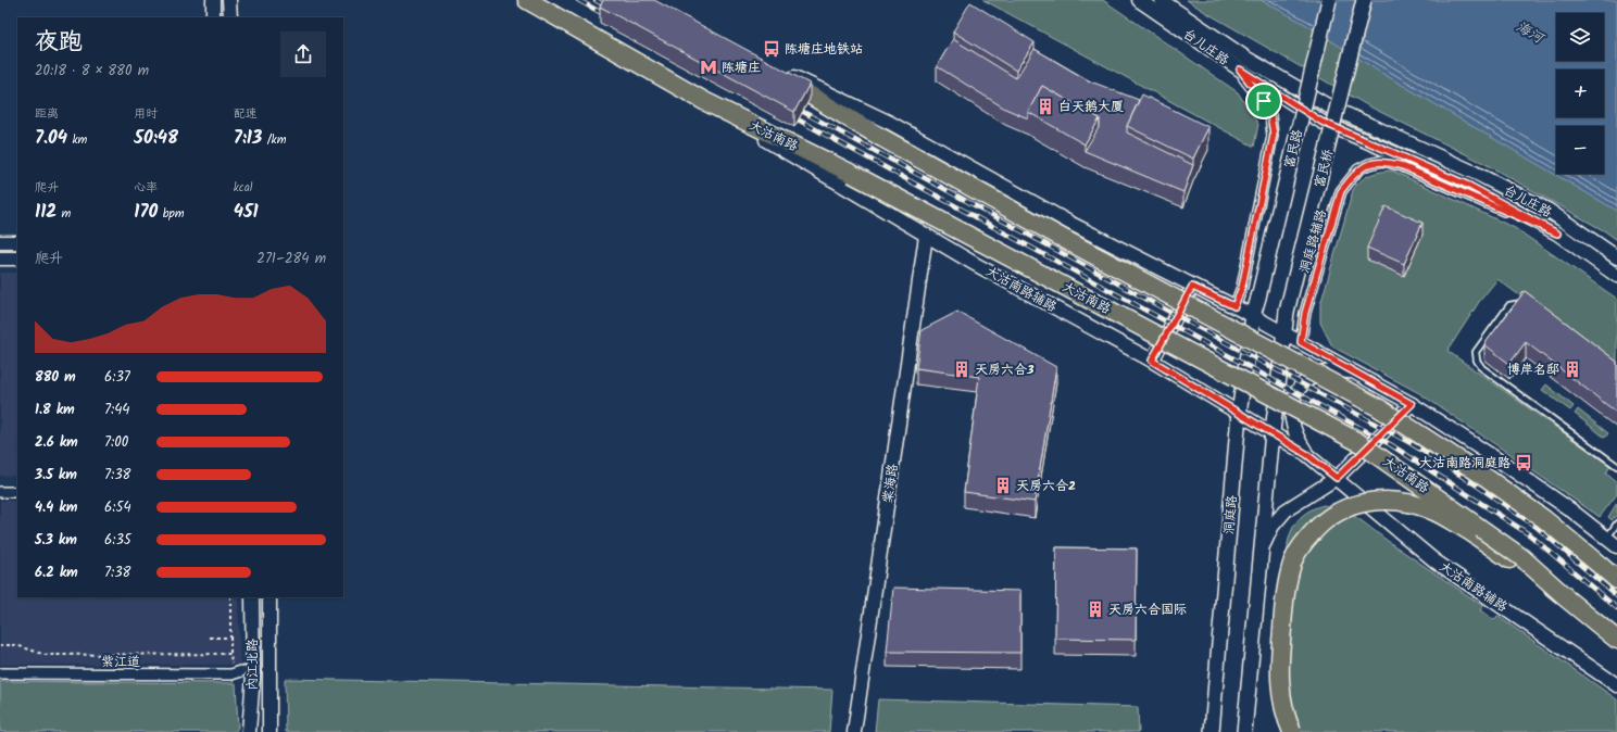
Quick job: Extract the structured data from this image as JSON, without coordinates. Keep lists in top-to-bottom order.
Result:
{
  "streets": {
    "highway": ["大沽南路"],
    "main road": ["富民路", "富民桥", "洞庭路"],
    "street": [
      "台儿庄路",
      "洞庭路辅路",
      "大沽南路辅路",
      "棠海路",
      "紫江道",
      "内江北路"
    ]
  },
  "crossings": [
    ["台儿庄路", "洞庭路辅路"],
    ["大沽南路", "大沽南路辅路"],
    ["富民路", "洞庭路"],
    ["大沽南路辅路", "棠海路"],
    ["大沽南路辅路", "洞庭路"]
  ],
  "water": ["海河"],
  "places": {
    "bus stop": ["陈塘庄地铁站", "大沽南路洞庭路"],
    "metro station": ["陈塘庄"],
    "building": [
      "白天鹅大厦",
      "天房六合3",
      "博岸名邸",
      "天房六合2",
      "天房六合国际"
    ]
  },
  "page": {
    "map_buttons": ["+", "−"],
    "heading": ["夜跑", "20:18 · 8 × 880 m"],
    "stats": [
      ["距离", "7.04 km"],
      ["用时", "50:48"],
      ["配速", "7:13 /km"],
      ["爬升", "112 m"],
      ["心率", "170 bpm"],
      ["kcal", "451"]
    ],
    "chart": ["爬升", "271–284 m"],
    "list": [
      {
        "name": "880 m",
        "note": "6:37"
      },
      {
        "name": "1.8 km",
        "note": "7:44"
      },
      {
        "name": "2.6 km",
        "note": "7:00"
      },
      {
        "name": "3.5 km",
        "note": "7:38"
      },
      {
        "name": "4.4 km",
        "note": "6:54"
      },
      {
        "name": "5.3 km",
        "note": "6:35"
      },
      {
        "name": "6.2 km",
        "note": "7:38"
      }
    ]
  }
}
